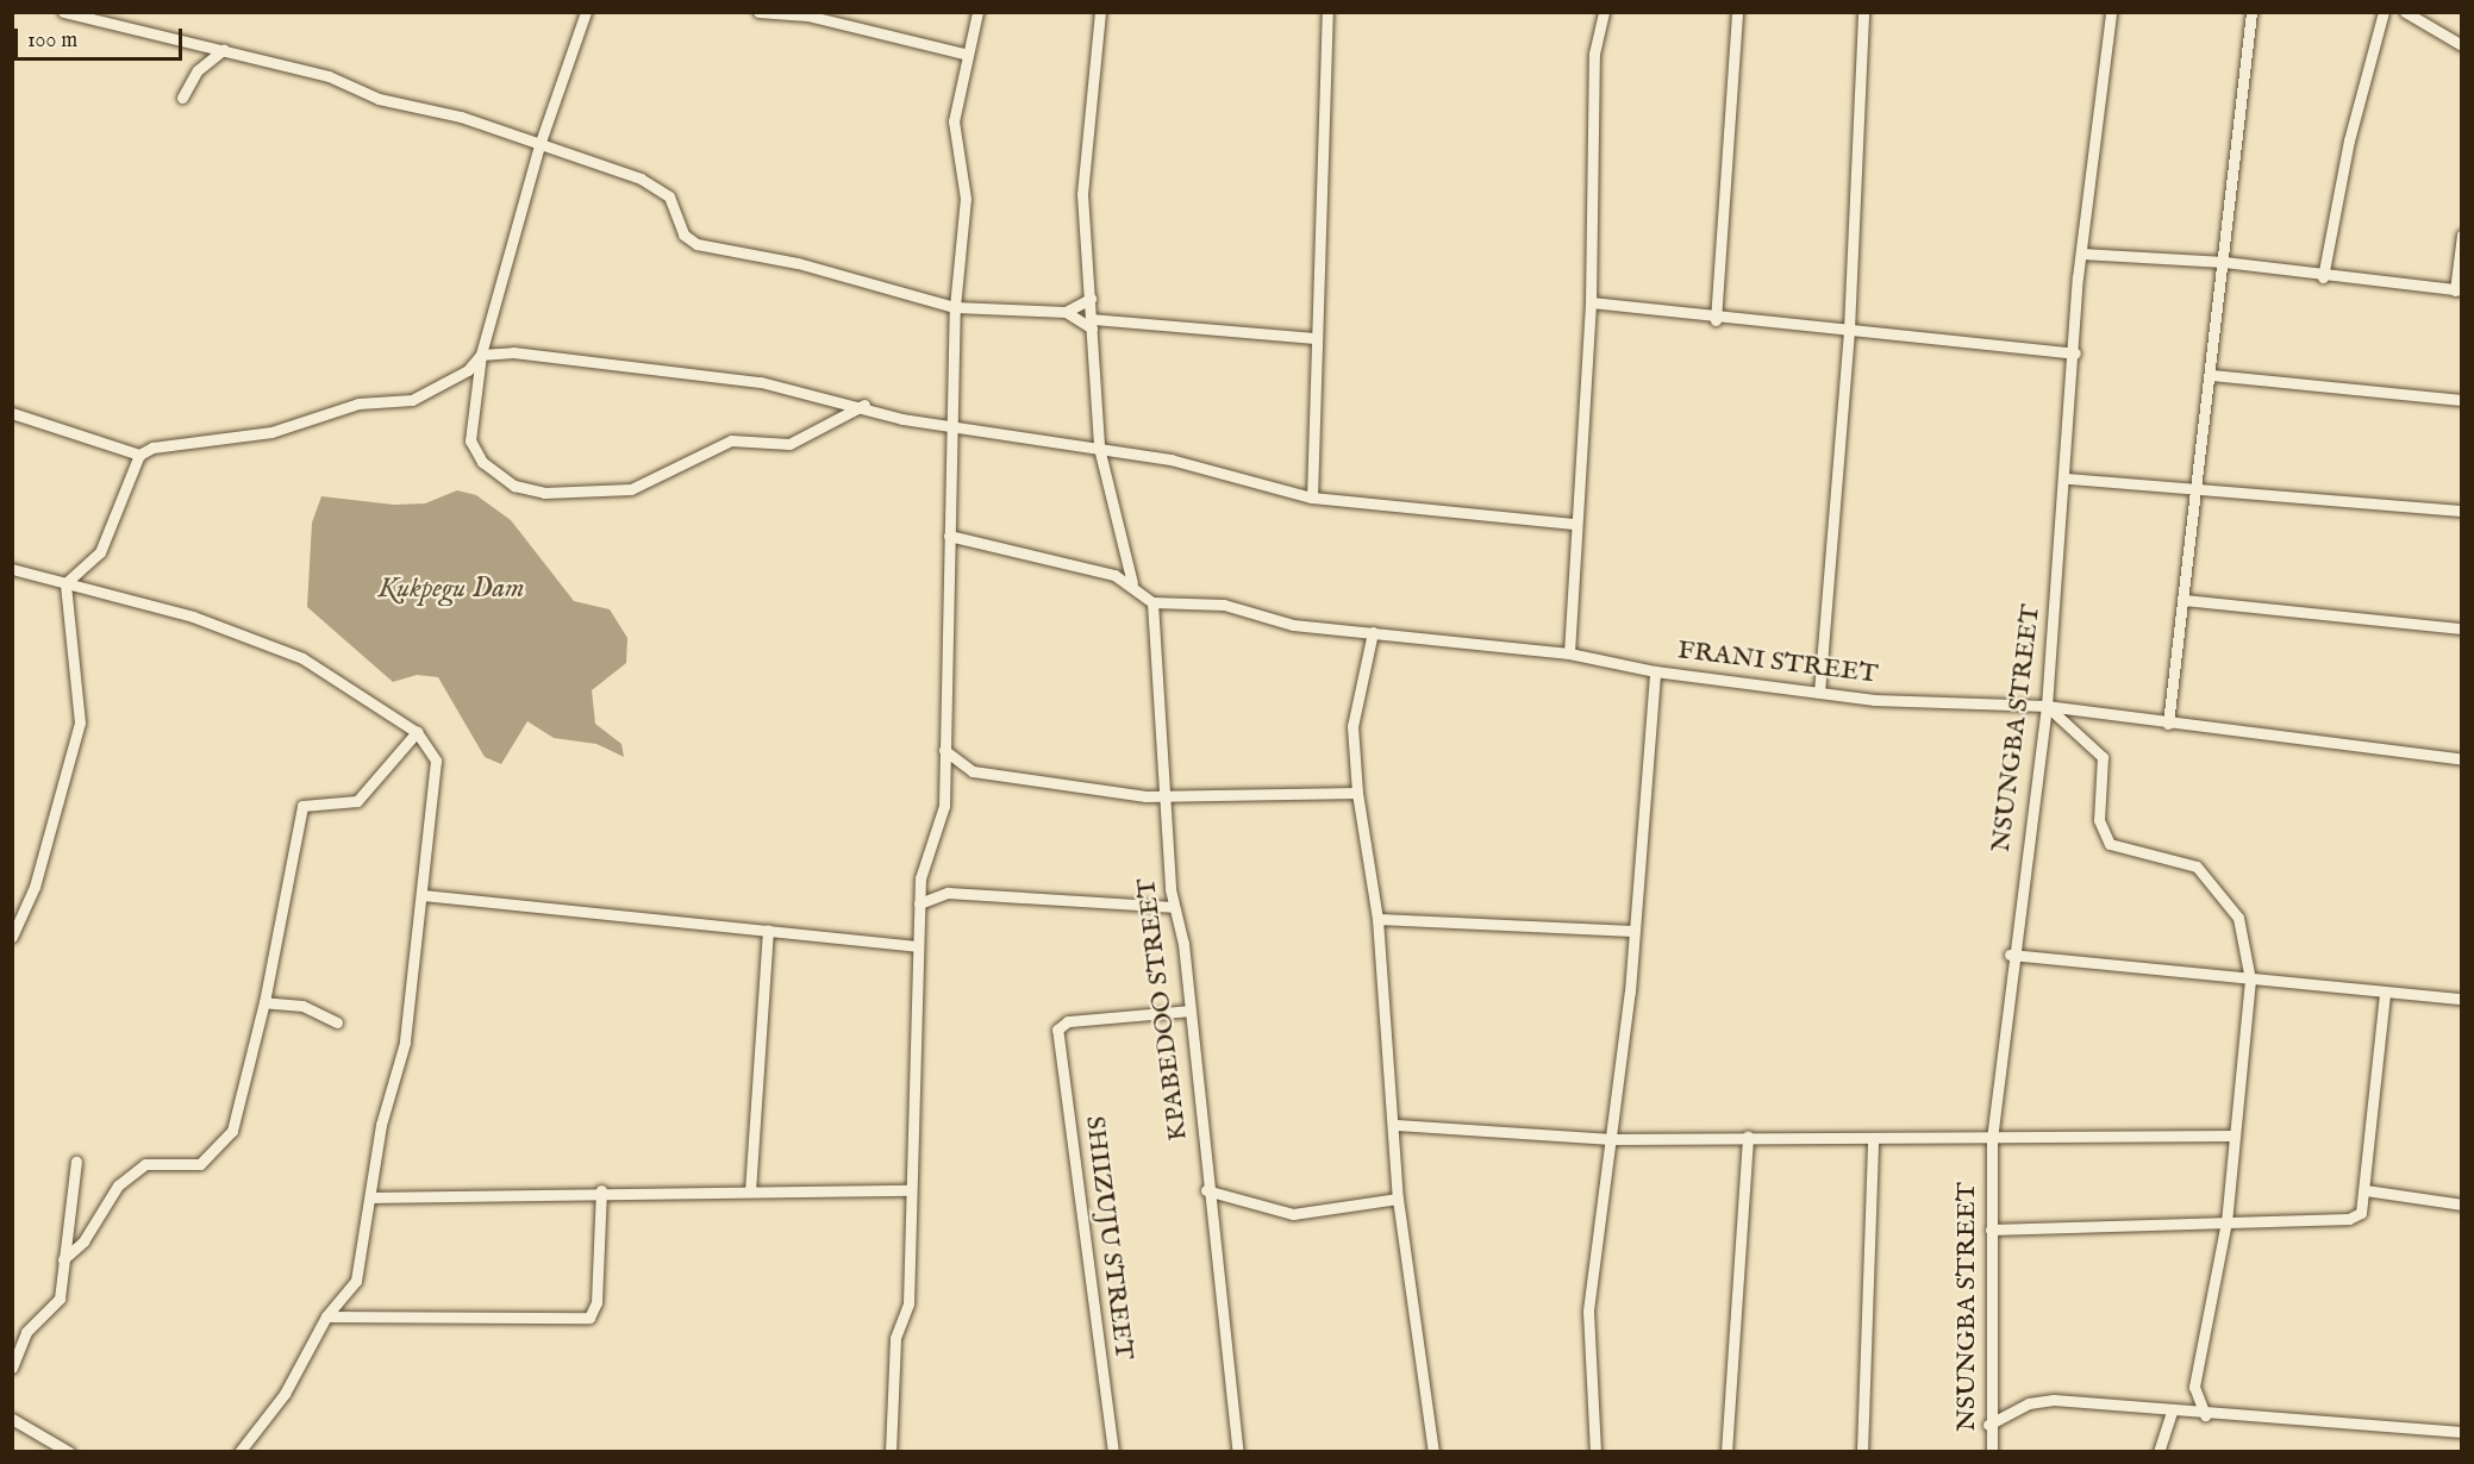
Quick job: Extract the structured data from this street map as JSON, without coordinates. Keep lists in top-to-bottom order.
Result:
{
  "streets": {
    "street": [
      "FRANI STREET",
      "NSUNGBA STREET",
      "KPABEDOO STREET",
      "SHIIZUJU STREET"
    ]
  },
  "crossings": [
    ["FRANI STREET", "NSUNGBA STREET"],
    ["KPABEDOO STREET", "SHIIZUJU STREET"]
  ],
  "water": ["Kukpegu Dam"],
  "scale_bar": "100 m"
}
